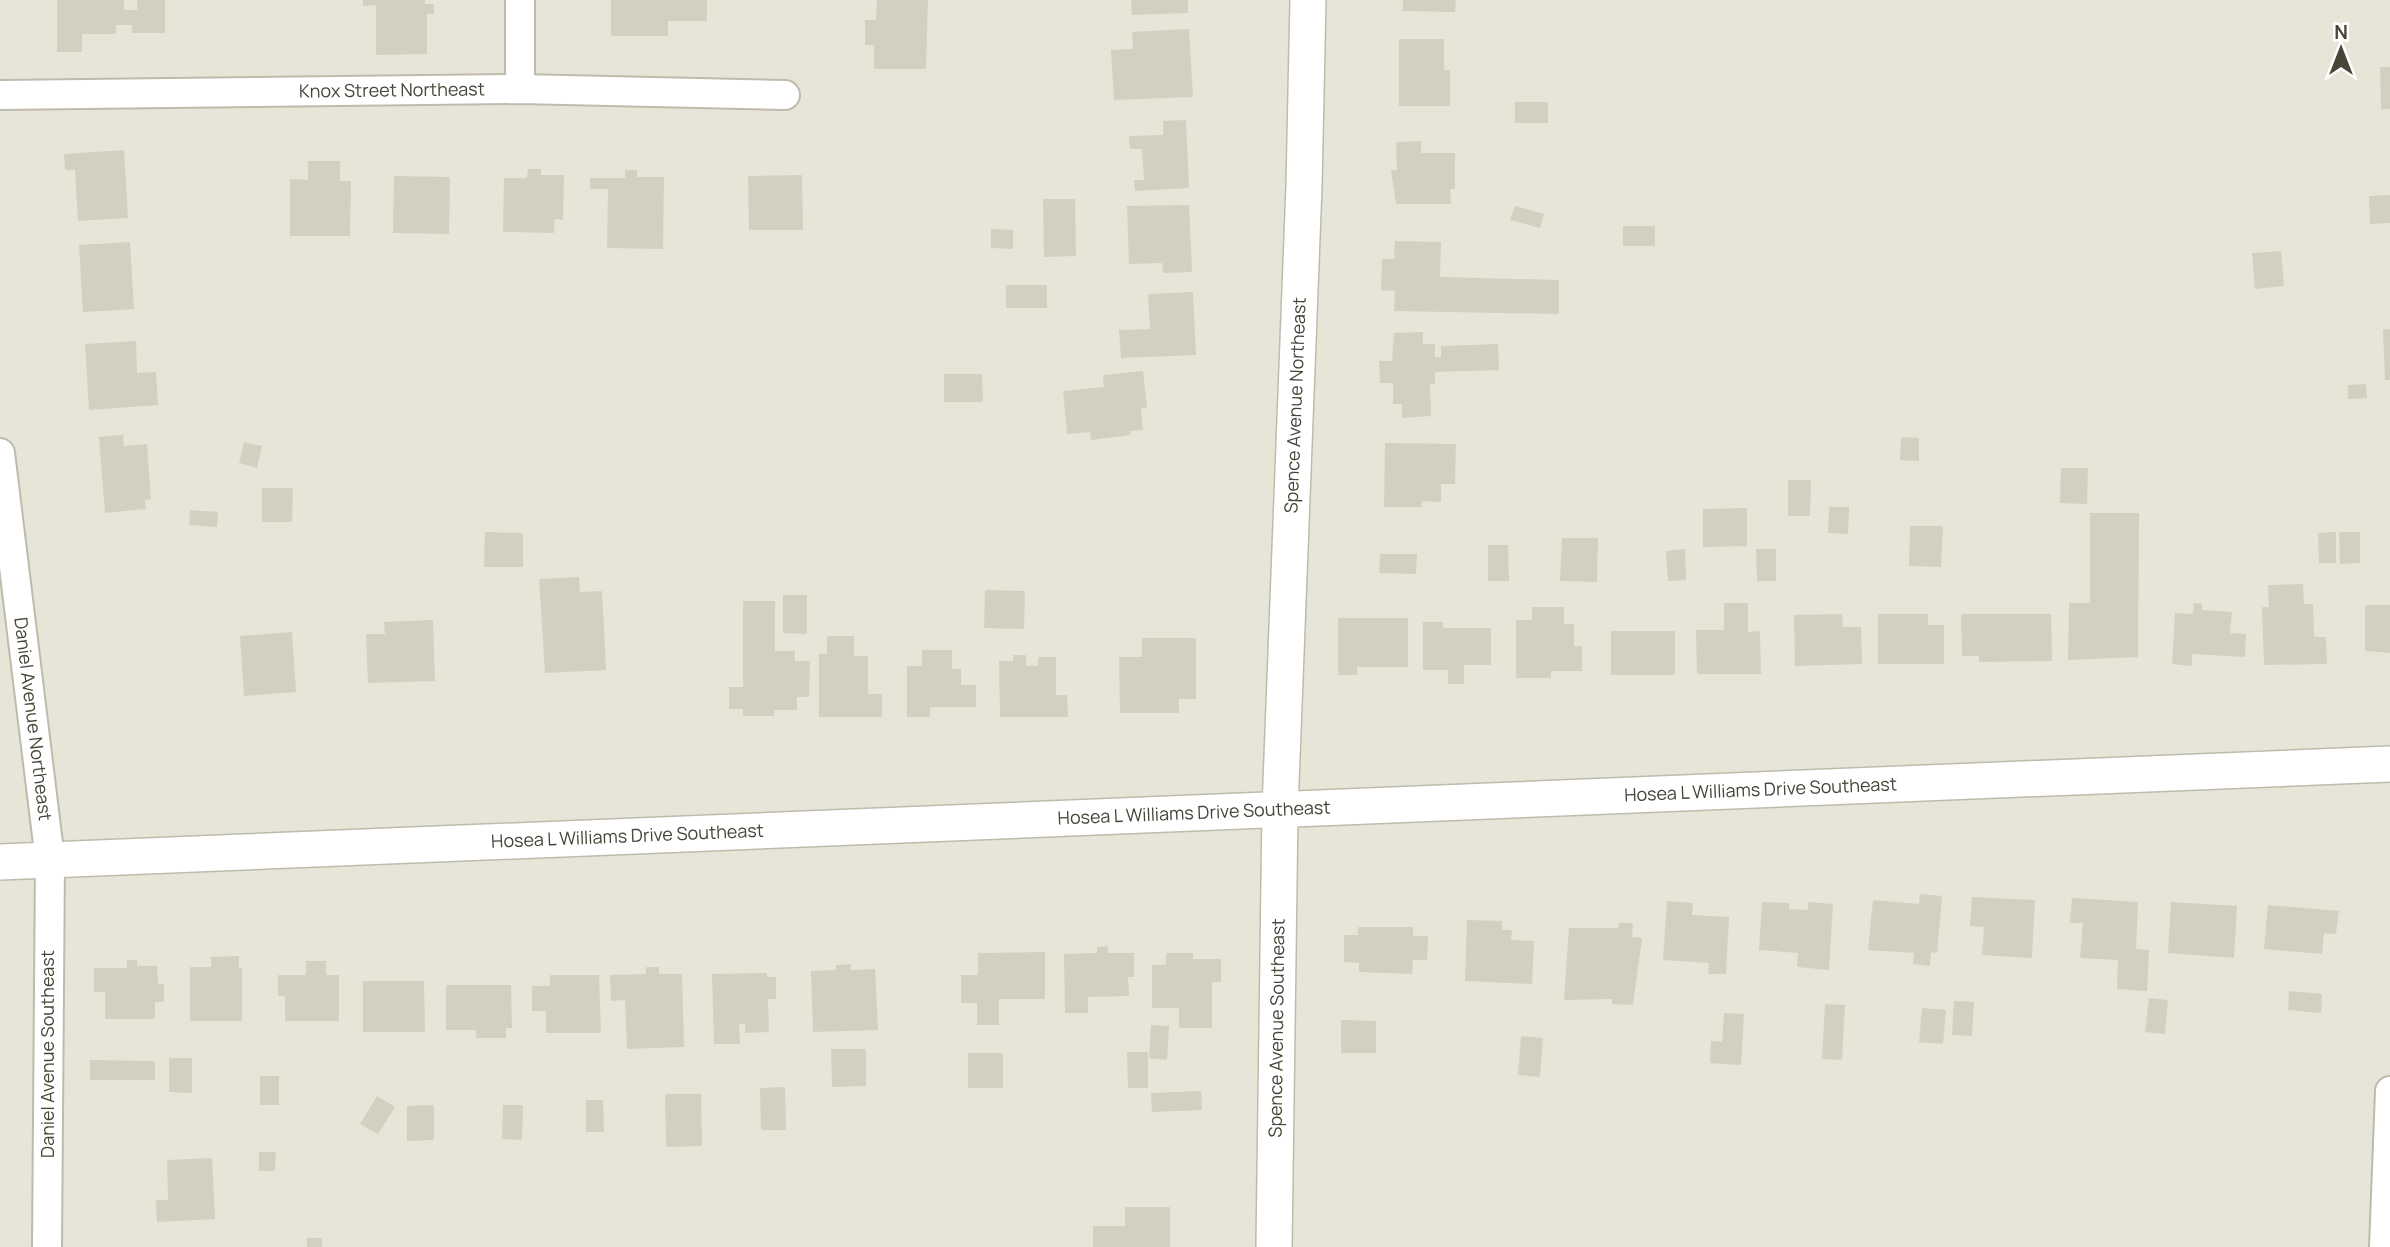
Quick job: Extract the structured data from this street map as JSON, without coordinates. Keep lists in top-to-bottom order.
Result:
{
  "streets": {
    "street": [
      "Knox Street Northeast",
      "Spence Avenue Northeast",
      "Daniel Avenue Northeast",
      "Hosea L Williams Drive Southeast",
      "Spence Avenue Southeast",
      "Daniel Avenue Southeast"
    ]
  },
  "crossings": [
    ["Spence Avenue Northeast", "Hosea L Williams Drive Southeast"],
    ["Spence Avenue Northeast", "Spence Avenue Southeast"],
    ["Daniel Avenue Northeast", "Hosea L Williams Drive Southeast"],
    ["Daniel Avenue Northeast", "Daniel Avenue Southeast"],
    ["Hosea L Williams Drive Southeast", "Spence Avenue Southeast"],
    ["Hosea L Williams Drive Southeast", "Daniel Avenue Southeast"]
  ],
  "north": "top"
}
